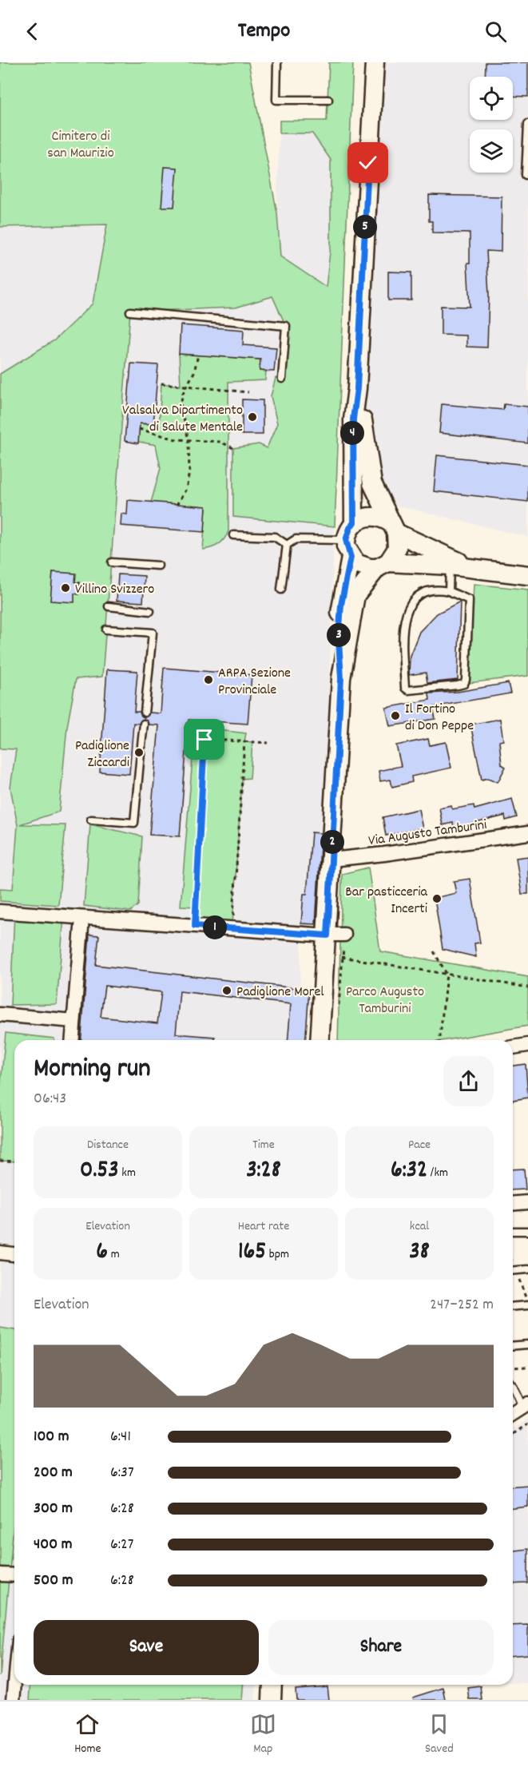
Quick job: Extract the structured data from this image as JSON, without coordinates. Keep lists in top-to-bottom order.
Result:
{
  "streets": {
    "street": ["Via Augusto Tamburini"]
  },
  "parks": ["Cimitero di san Maurizio", "Parco Augusto Tamburini"],
  "places": [
    "Valsalva Dipartimento di Salute Mentale",
    "Villino Svizzero",
    "ARPA Sezione Provinciale",
    "Il Fortino di Don Peppe",
    "Padiglione Ziccardi",
    "Bar pasticceria Incerti",
    "Padiglione Morel"
  ],
  "page": {
    "header": "Tempo",
    "pins": [
      "5",
      "4",
      "3",
      "2",
      "1"
    ],
    "heading": ["Morning run", "06:43"],
    "stats": [
      ["Distance", "0.53 km"],
      ["Time", "3:28"],
      ["Pace", "6:32 /km"],
      ["Elevation", "6 m"],
      ["Heart rate", "165 bpm"],
      ["kcal", "38"]
    ],
    "chart": ["Elevation", "247–252 m"],
    "list": [
      {
        "name": "100 m",
        "note": "6:41"
      },
      {
        "name": "200 m",
        "note": "6:37"
      },
      {
        "name": "300 m",
        "note": "6:28"
      },
      {
        "name": "400 m",
        "note": "6:27"
      },
      {
        "name": "500 m",
        "note": "6:28"
      }
    ],
    "buttons": ["Save", "Share"],
    "tabs": ["Home", "Map", "Saved"]
  }
}
